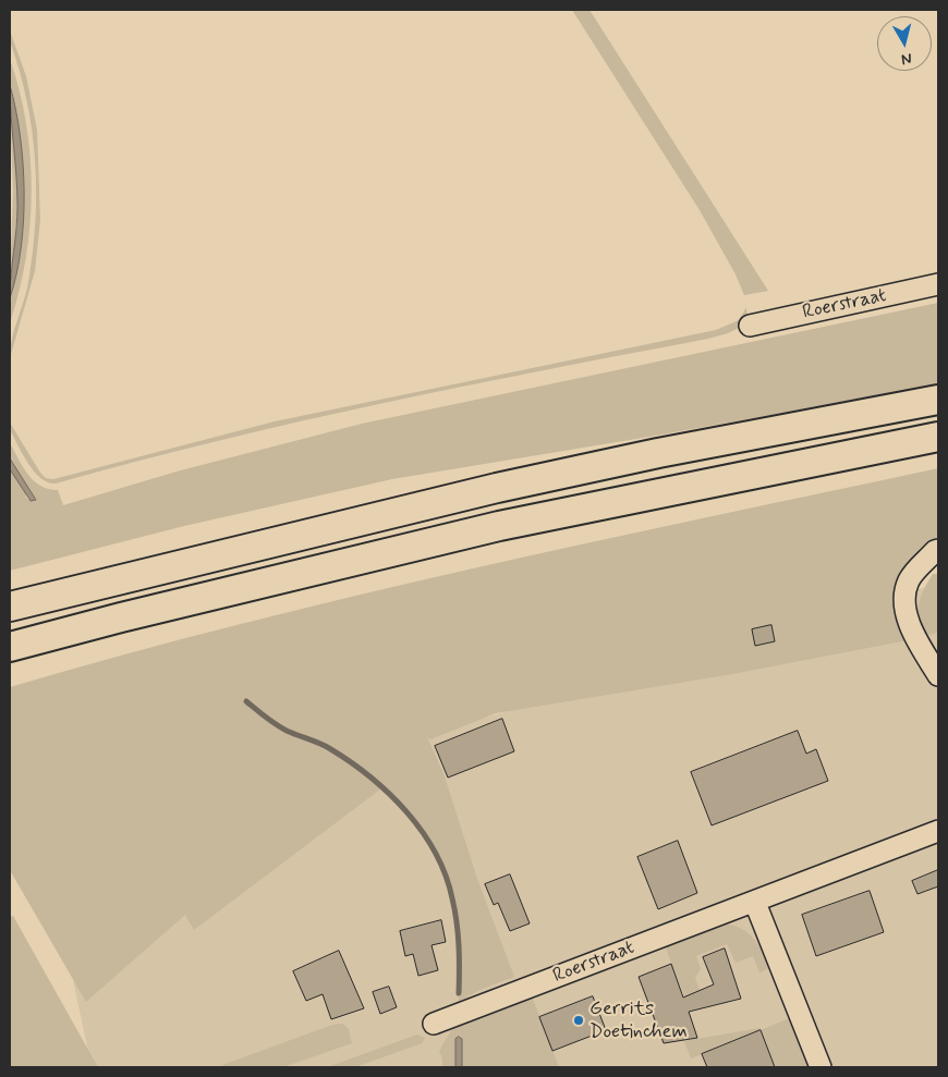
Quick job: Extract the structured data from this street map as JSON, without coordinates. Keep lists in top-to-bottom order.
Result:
{
  "streets": {
    "street": ["Roerstraat"]
  },
  "places": ["Gerrits Doetinchem"],
  "north": "bottom"
}
